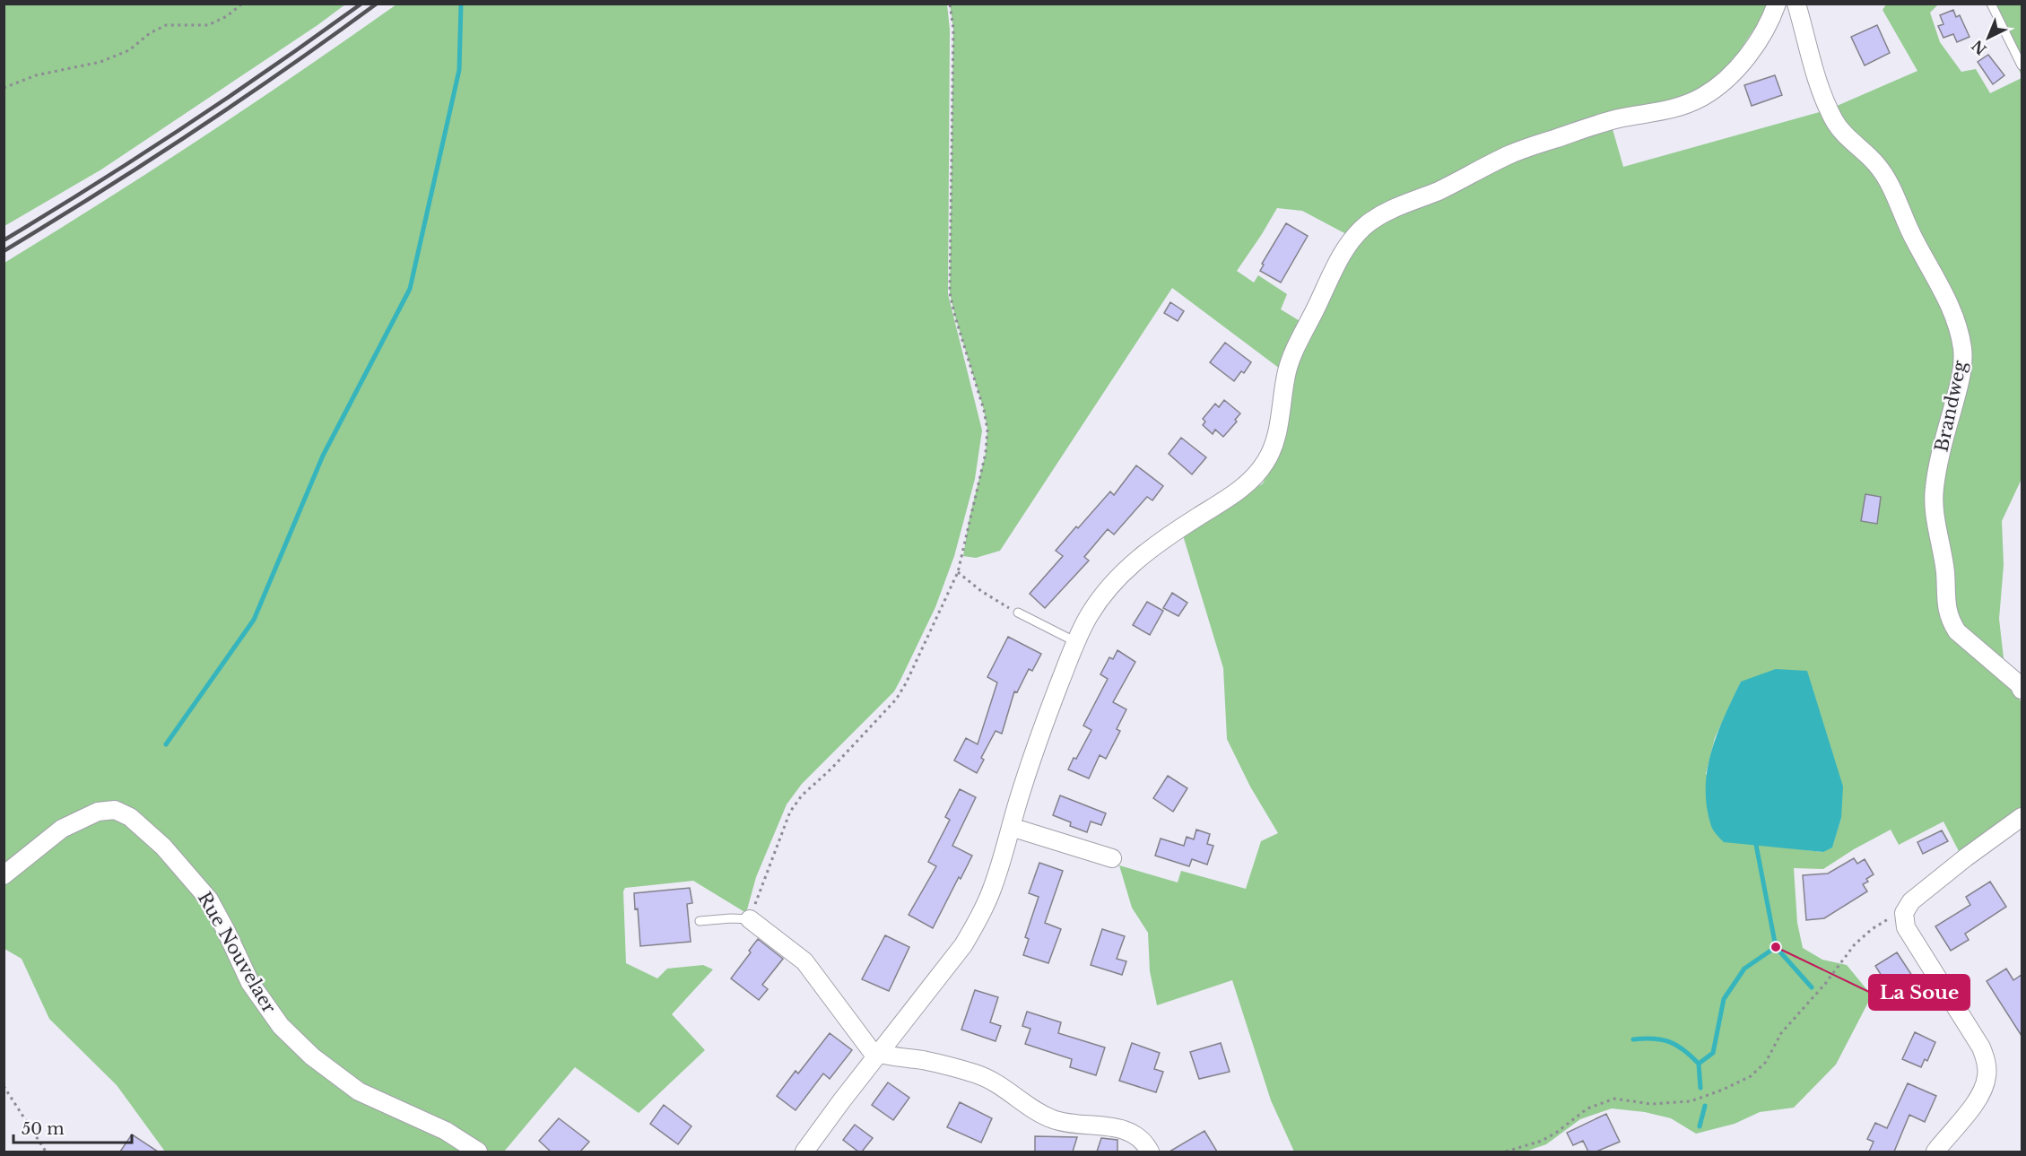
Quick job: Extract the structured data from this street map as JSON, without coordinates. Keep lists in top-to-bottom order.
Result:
{
  "streets": {
    "street": ["Brandweg", "Rue Nouvelaer"]
  },
  "places": ["La Soue"],
  "scale_bar": "50 m",
  "north": "bottom left"
}
